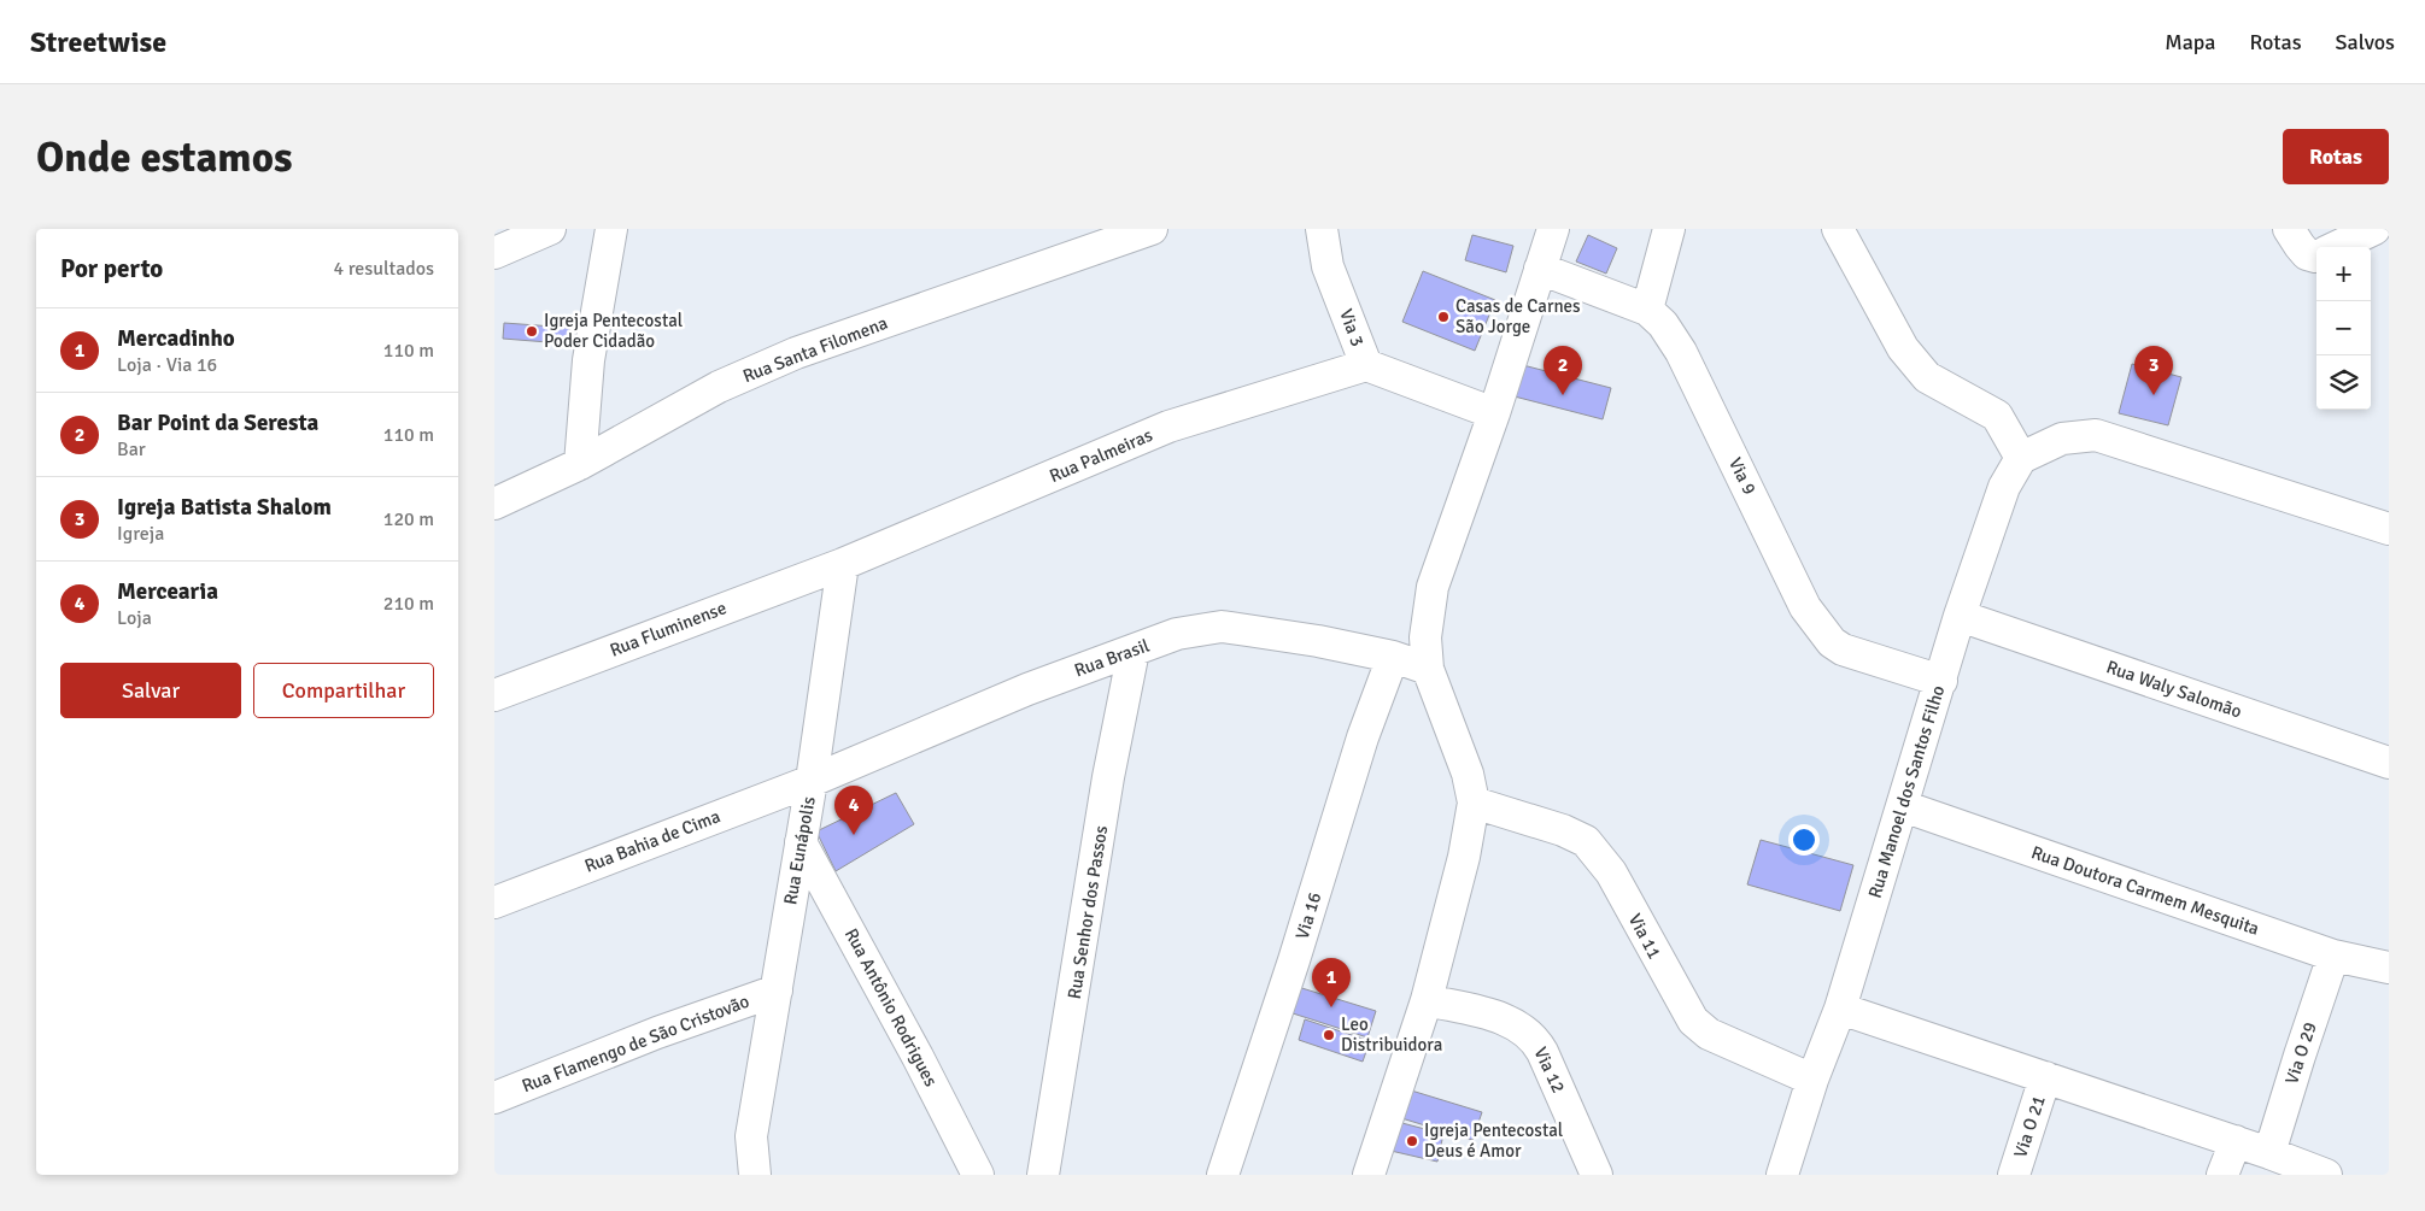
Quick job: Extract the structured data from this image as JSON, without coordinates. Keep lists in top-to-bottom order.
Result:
{
  "streets": {
    "street": [
      "Via 3",
      "Rua Santa Filomena",
      "Rua Palmeiras",
      "Via 9",
      "Rua Fluminense",
      "Rua Brasil",
      "Rua Waly Salomão",
      "Rua Manoel dos Santos Filho",
      "Rua Bahia de Cima",
      "Rua Eunápolis",
      "Rua Doutora Carmem Mesquita",
      "Rua Senhor dos Passos",
      "Via 16",
      "Via 11",
      "Rua Antônio Rodrigues",
      "Rua Flamengo de São Cristovão",
      "Via O 29",
      "Via 12",
      "Via O 21"
    ]
  },
  "crossings": [
    ["Via 3", "Rua Palmeiras"],
    ["Rua Palmeiras", "Rua Fluminense"],
    ["Rua Palmeiras", "Rua Eunápolis"],
    ["Via 9", "Rua Manoel dos Santos Filho"],
    ["Rua Fluminense", "Rua Eunápolis"],
    ["Rua Brasil", "Rua Bahia de Cima"],
    ["Rua Brasil", "Rua Eunápolis"],
    ["Rua Brasil", "Rua Senhor dos Passos"],
    ["Rua Brasil", "Via 16"],
    ["Rua Waly Salomão", "Rua Manoel dos Santos Filho"],
    ["Rua Manoel dos Santos Filho", "Rua Doutora Carmem Mesquita"],
    ["Rua Manoel dos Santos Filho", "Via 11"],
    ["Rua Bahia de Cima", "Rua Eunápolis"],
    ["Rua Eunápolis", "Rua Antônio Rodrigues"],
    ["Rua Eunápolis", "Rua Flamengo de São Cristovão"],
    ["Rua Doutora Carmem Mesquita", "Via O 29"]
  ],
  "places": [
    "Casas de Carnes São Jorge",
    "Igreja Pentecostal Poder Cidadão",
    "Leo Distribuidora",
    "Igreja Pentecostal Deus é Amor"
  ],
  "page": {
    "header": "Streetwise",
    "nav": ["Mapa", "Rotas", "Salvos"],
    "buttons": [
      "Rotas",
      ["Salvar", "Compartilhar"]
    ],
    "title": "Onde estamos",
    "heading": ["Por perto", "4 resultados"],
    "map_buttons": ["+", "−"],
    "list": [
      {
        "mark": "1",
        "name": "Mercadinho",
        "note": "Loja · Via 16",
        "value": "110 m"
      },
      {
        "mark": "2",
        "name": "Bar Point da Seresta",
        "note": "Bar",
        "value": "110 m"
      },
      {
        "mark": "3",
        "name": "Igreja Batista Shalom",
        "note": "Igreja",
        "value": "120 m"
      },
      {
        "mark": "4",
        "name": "Mercearia",
        "note": "Loja",
        "value": "210 m"
      }
    ],
    "pins": [
      "2",
      "3",
      "4",
      "1"
    ]
  }
}
